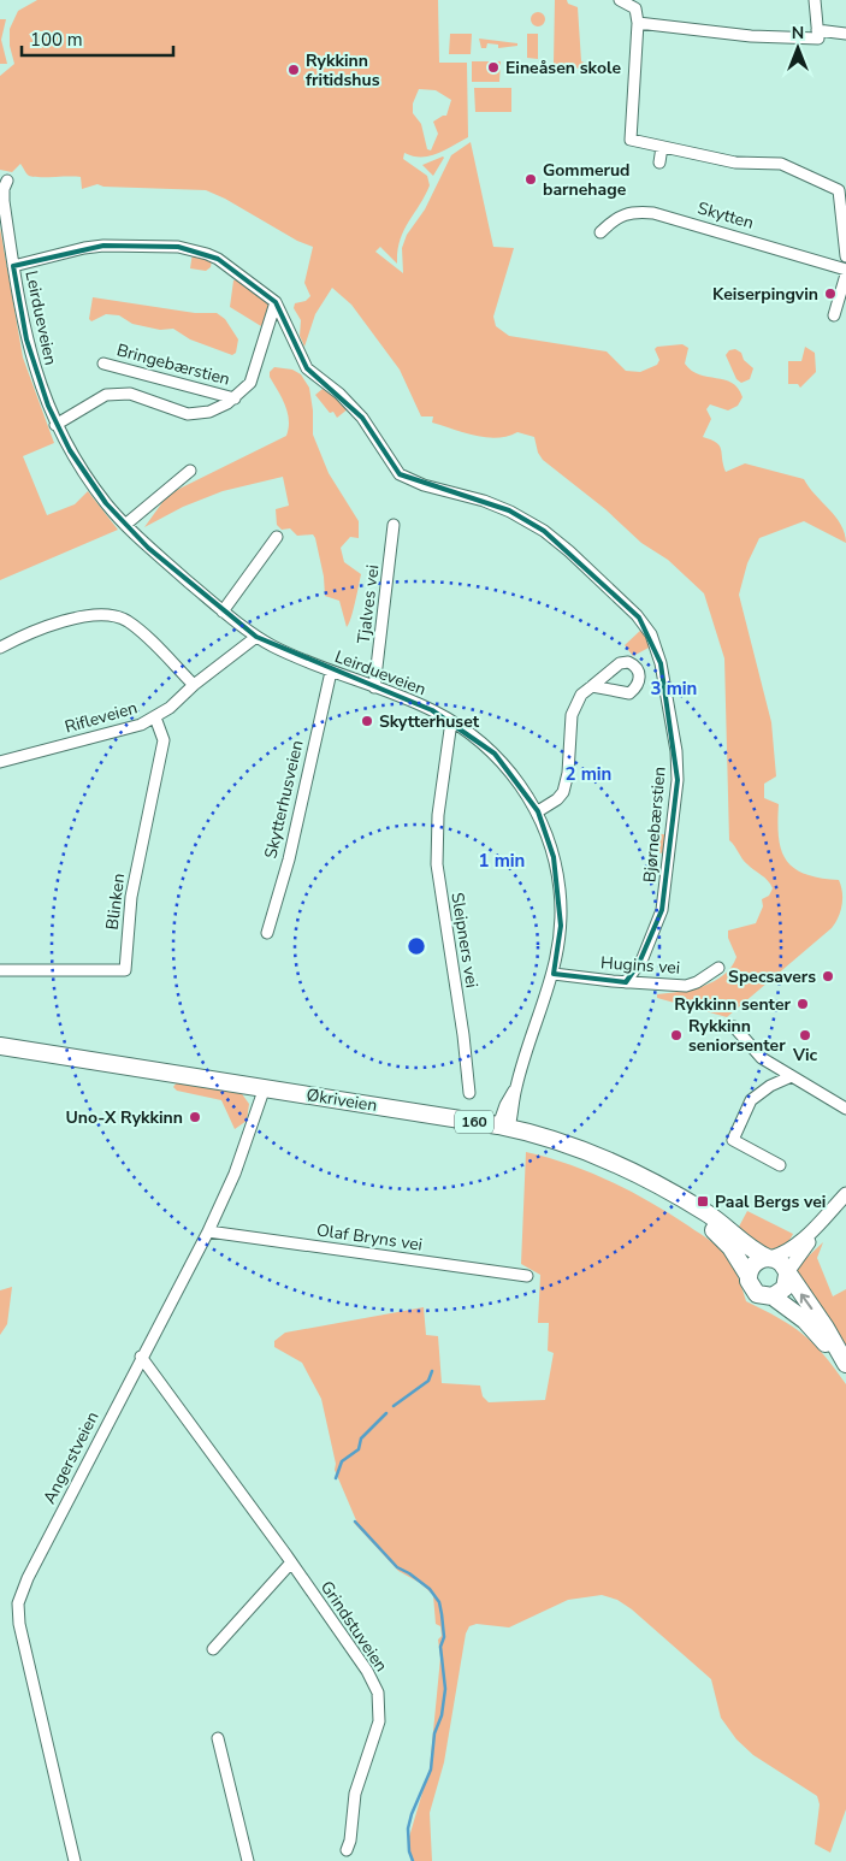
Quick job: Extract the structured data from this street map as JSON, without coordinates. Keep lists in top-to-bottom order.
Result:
{
  "streets": {
    "main road": ["Økriveien", "160"],
    "street": [
      "Skytten",
      "Leirdueveien",
      "Bringebærstien",
      "Tjalves vei",
      "Rifleveien",
      "Skytterhusveien",
      "Bjørnebærstien",
      "Blinken",
      "Sleipners vei",
      "Hugins vei",
      "Olaf Bryns vei",
      "Angerstveien",
      "Grindstuveien"
    ]
  },
  "crossings": [
    ["Leirdueveien", "Bringebærstien"],
    ["Leirdueveien", "Tjalves vei"],
    ["Leirdueveien", "Rifleveien"],
    ["Leirdueveien", "Skytterhusveien"],
    ["Leirdueveien", "Bjørnebærstien"],
    ["Leirdueveien", "Sleipners vei"],
    ["Leirdueveien", "Hugins vei"],
    ["Leirdueveien", "Økriveien"],
    ["Bringebærstien", "Bjørnebærstien"],
    ["Rifleveien", "Blinken"],
    ["Bjørnebærstien", "Hugins vei"],
    ["Økriveien", "160"],
    ["Økriveien", "Angerstveien"],
    ["Olaf Bryns vei", "Angerstveien"],
    ["Angerstveien", "Grindstuveien"]
  ],
  "places": {
    "other": [
      "Eineåsen skole",
      "Rykkinn fritidshus",
      "Gommerud barnehage",
      "Keiserpingvin",
      "Skytterhuset",
      "Specsavers",
      "Rykkinn senter",
      "Rykkinn seniorsenter",
      "Vic",
      "Uno-X Rykkinn"
    ],
    "transit": ["Paal Bergs vei"]
  },
  "scale_bar": "100 m",
  "north": "top",
  "rings": ["3 min", "2 min", "1 min"]
}
